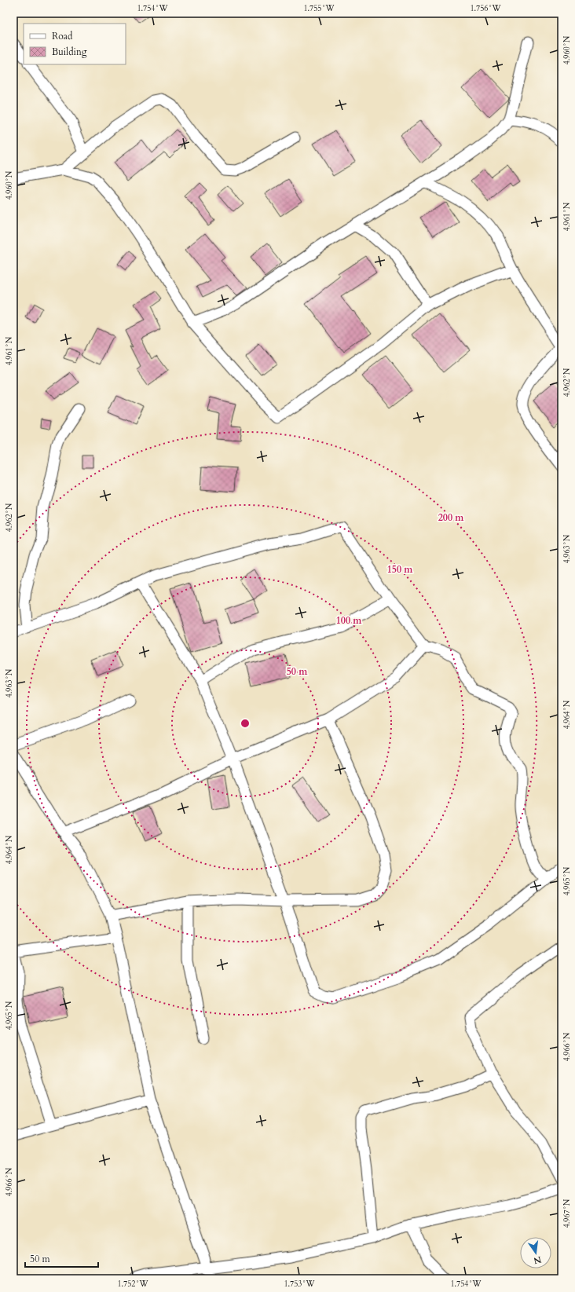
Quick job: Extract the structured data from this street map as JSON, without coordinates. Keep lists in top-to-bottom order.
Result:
{
  "legend": ["Road", "Building"],
  "scale_bar": "50 m",
  "north": "bottom",
  "coordinates": [
    "1.754°W",
    "1.755°W",
    "1.756°W",
    "4.960°N",
    "4.961°N",
    "4.962°N",
    "4.963°N",
    "4.964°N",
    "4.965°N",
    "4.966°N",
    "4.967°N",
    "1.752°W",
    "1.753°W"
  ],
  "rings": [
    "200 m",
    "150 m",
    "100 m",
    "50 m"
  ]
}
